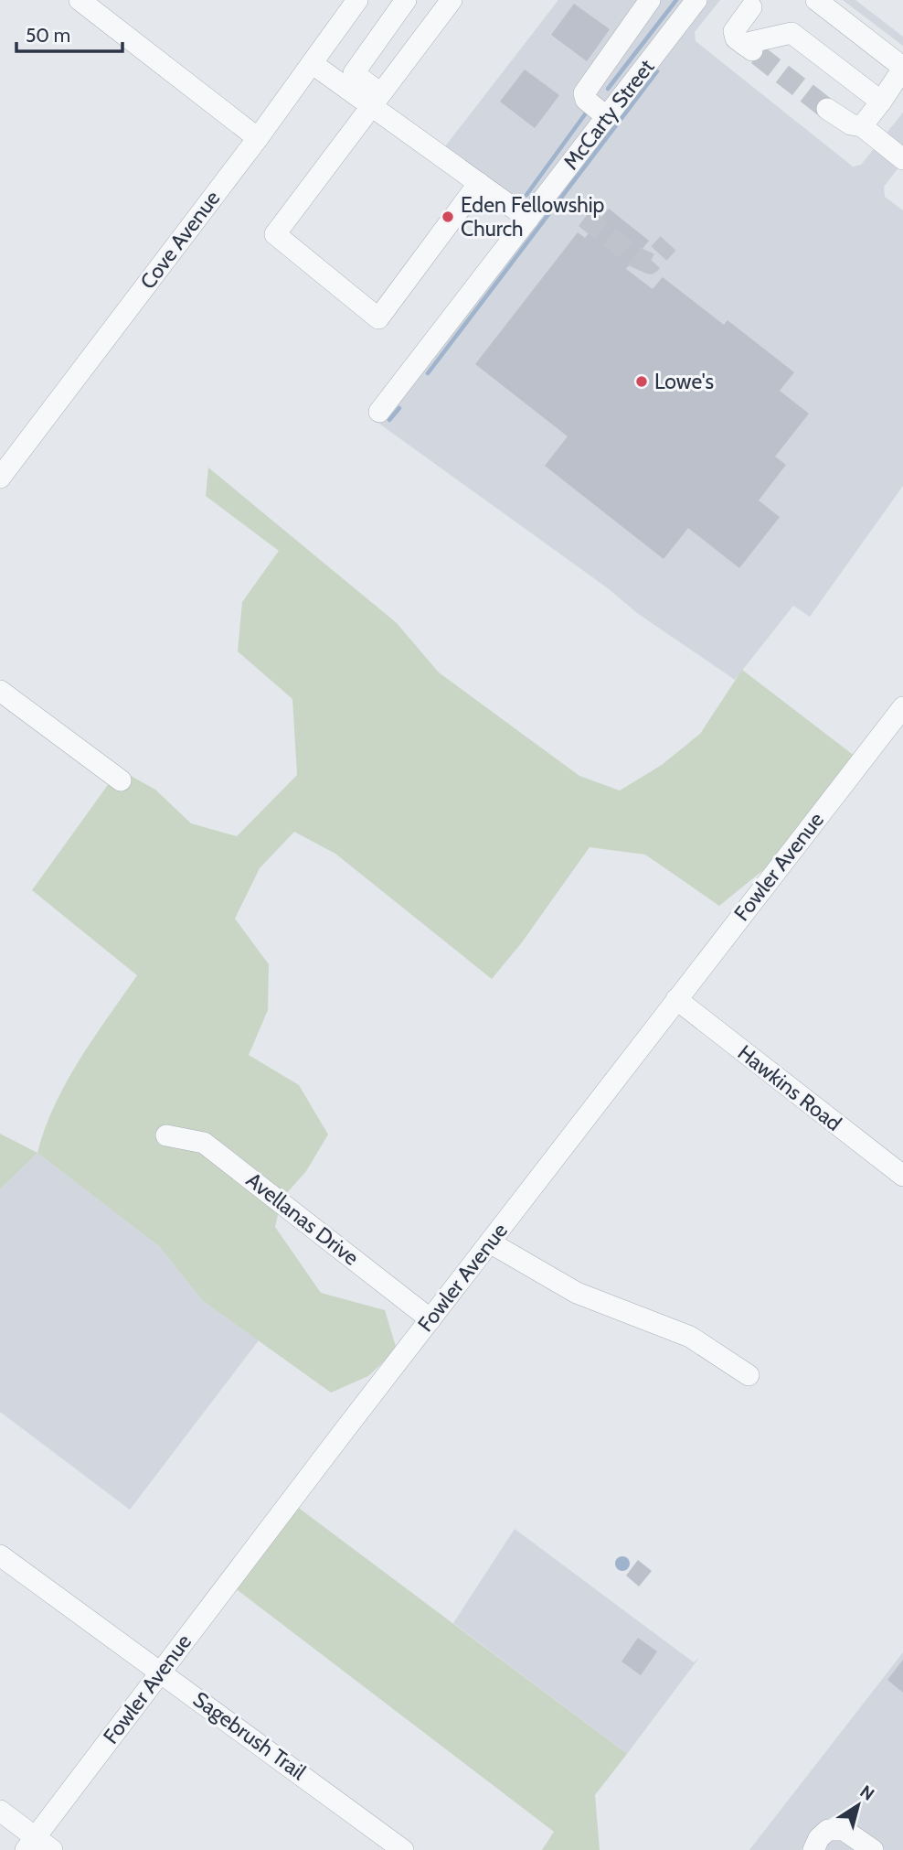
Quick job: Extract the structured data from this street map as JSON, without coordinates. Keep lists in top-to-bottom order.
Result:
{
  "streets": {
    "street": [
      "McCarty Street",
      "Cove Avenue",
      "Fowler Avenue",
      "Hawkins Road",
      "Avellanas Drive",
      "Sagebrush Trail"
    ]
  },
  "crossings": [
    ["Fowler Avenue", "Hawkins Road"],
    ["Fowler Avenue", "Avellanas Drive"],
    ["Fowler Avenue", "Sagebrush Trail"]
  ],
  "places": ["Eden Fellowship Church", "Lowe's"],
  "scale_bar": "50 m",
  "north": "top right"
}
